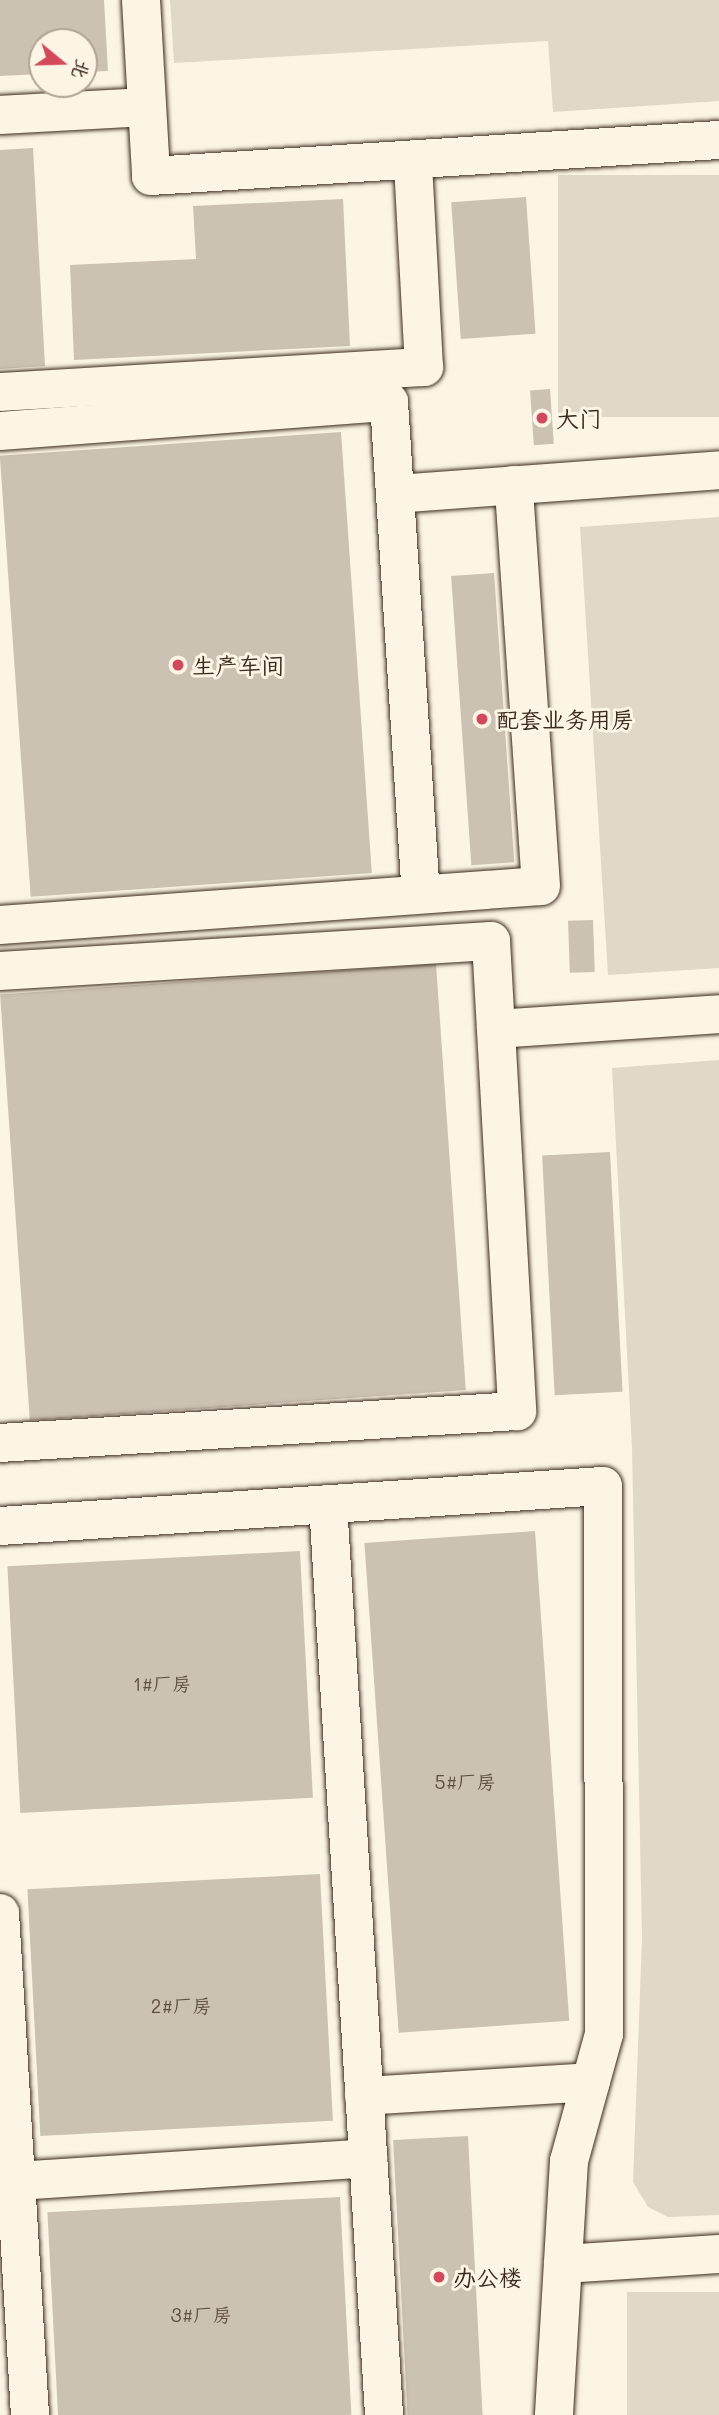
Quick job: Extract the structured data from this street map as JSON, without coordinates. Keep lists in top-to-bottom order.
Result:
{
  "places": [
    "大门",
    "生产车间",
    "配套业务用房",
    "办公楼"
  ],
  "house_numbers": [
    "1#厂房",
    "5#厂房",
    "2#厂房",
    "3#厂房"
  ],
  "north": "right"
}
